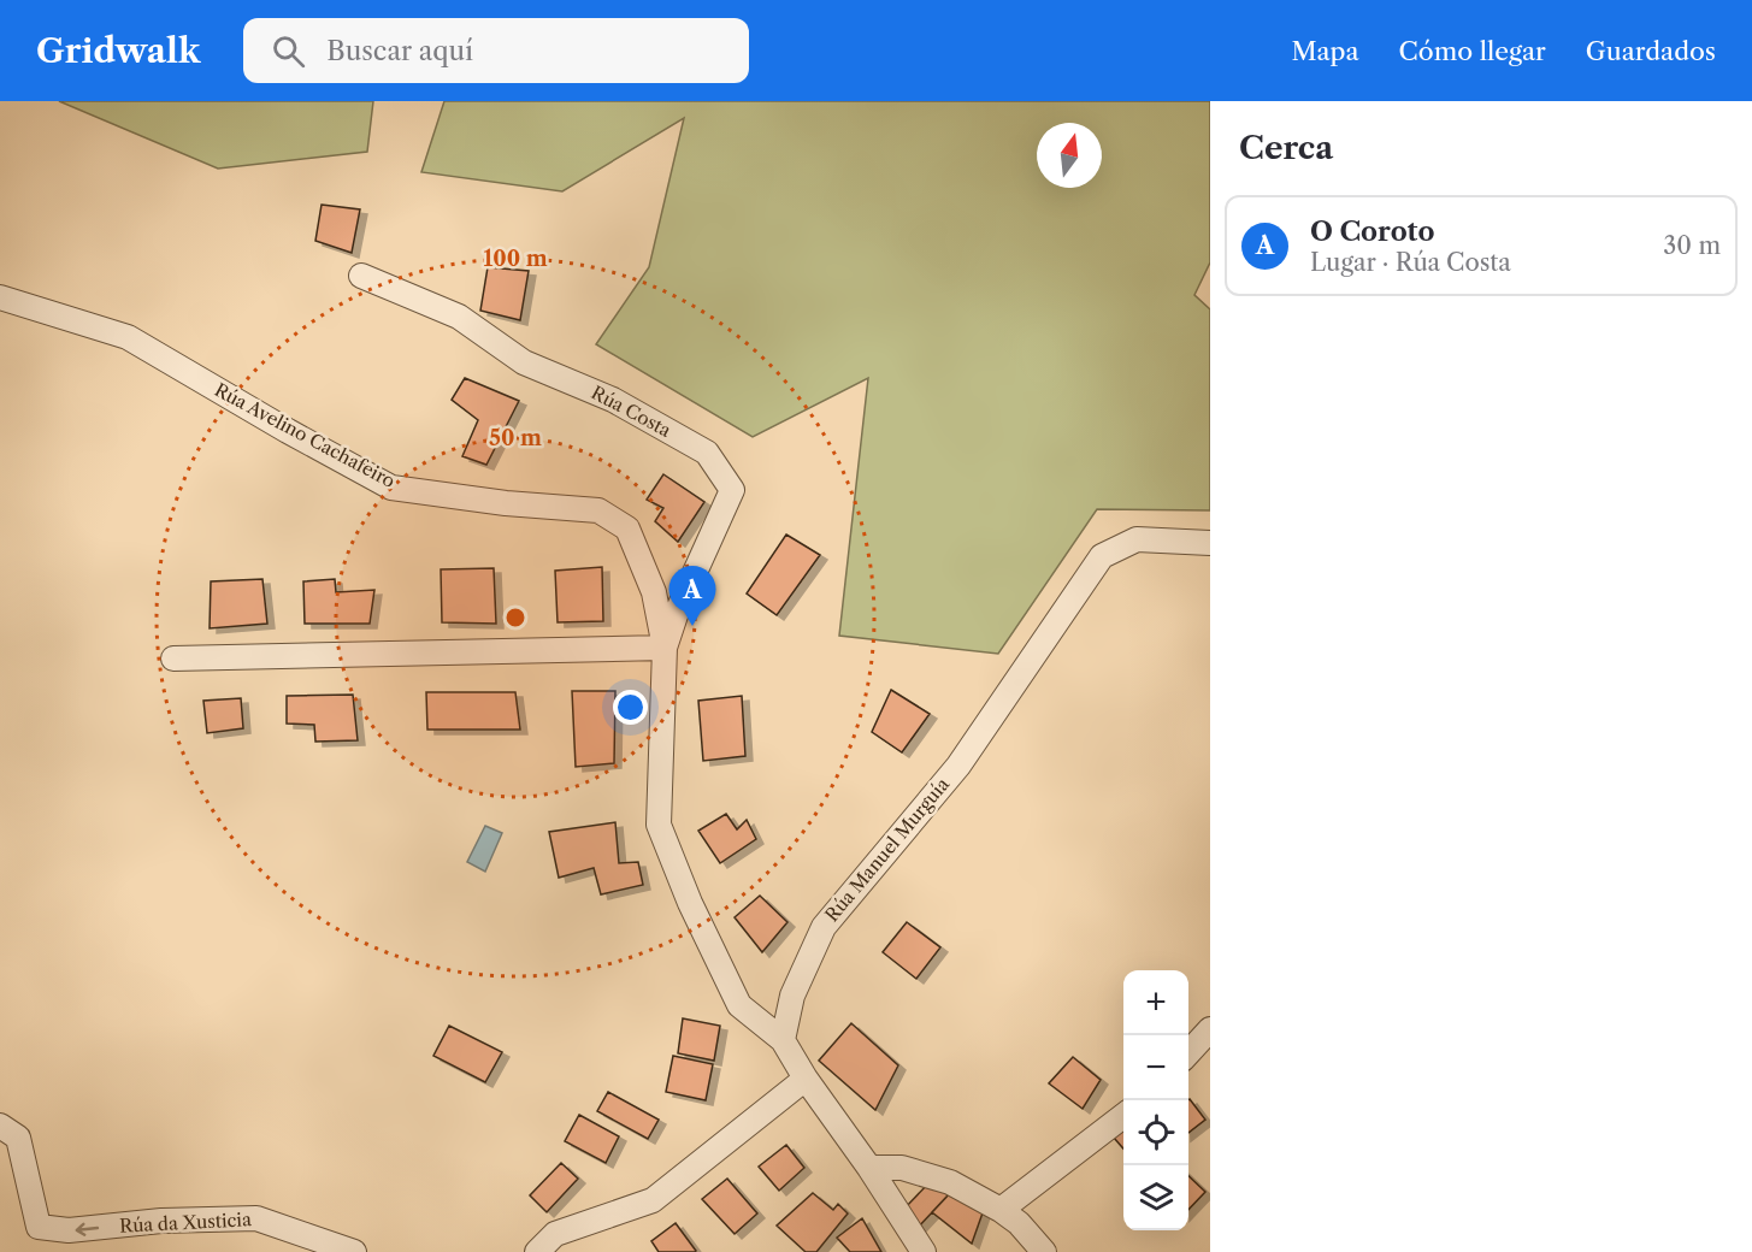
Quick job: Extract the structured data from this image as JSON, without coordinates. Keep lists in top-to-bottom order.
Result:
{
  "streets": {
    "street": [
      "Rúa Costa",
      "Rúa Avelino Cachafeiro",
      "Rúa Manuel Murguía",
      "Rúa da Xusticia"
    ]
  },
  "crossings": [
    ["Rúa Costa", "Rúa Avelino Cachafeiro"],
    ["Rúa Avelino Cachafeiro", "Rúa Manuel Murguía"]
  ],
  "one_way": ["Rúa da Xusticia"],
  "north": "top",
  "page": {
    "header": "Gridwalk",
    "search": "Buscar aquí",
    "nav": ["Mapa", "Cómo llegar", "Guardados"],
    "heading": "Cerca",
    "list": [
      {
        "mark": "A",
        "name": "O Coroto",
        "note": "Lugar · Rúa Costa",
        "value": "30 m"
      }
    ],
    "pins": "A",
    "map_buttons": ["+", "−"]
  },
  "rings": ["100 m", "50 m"]
}
